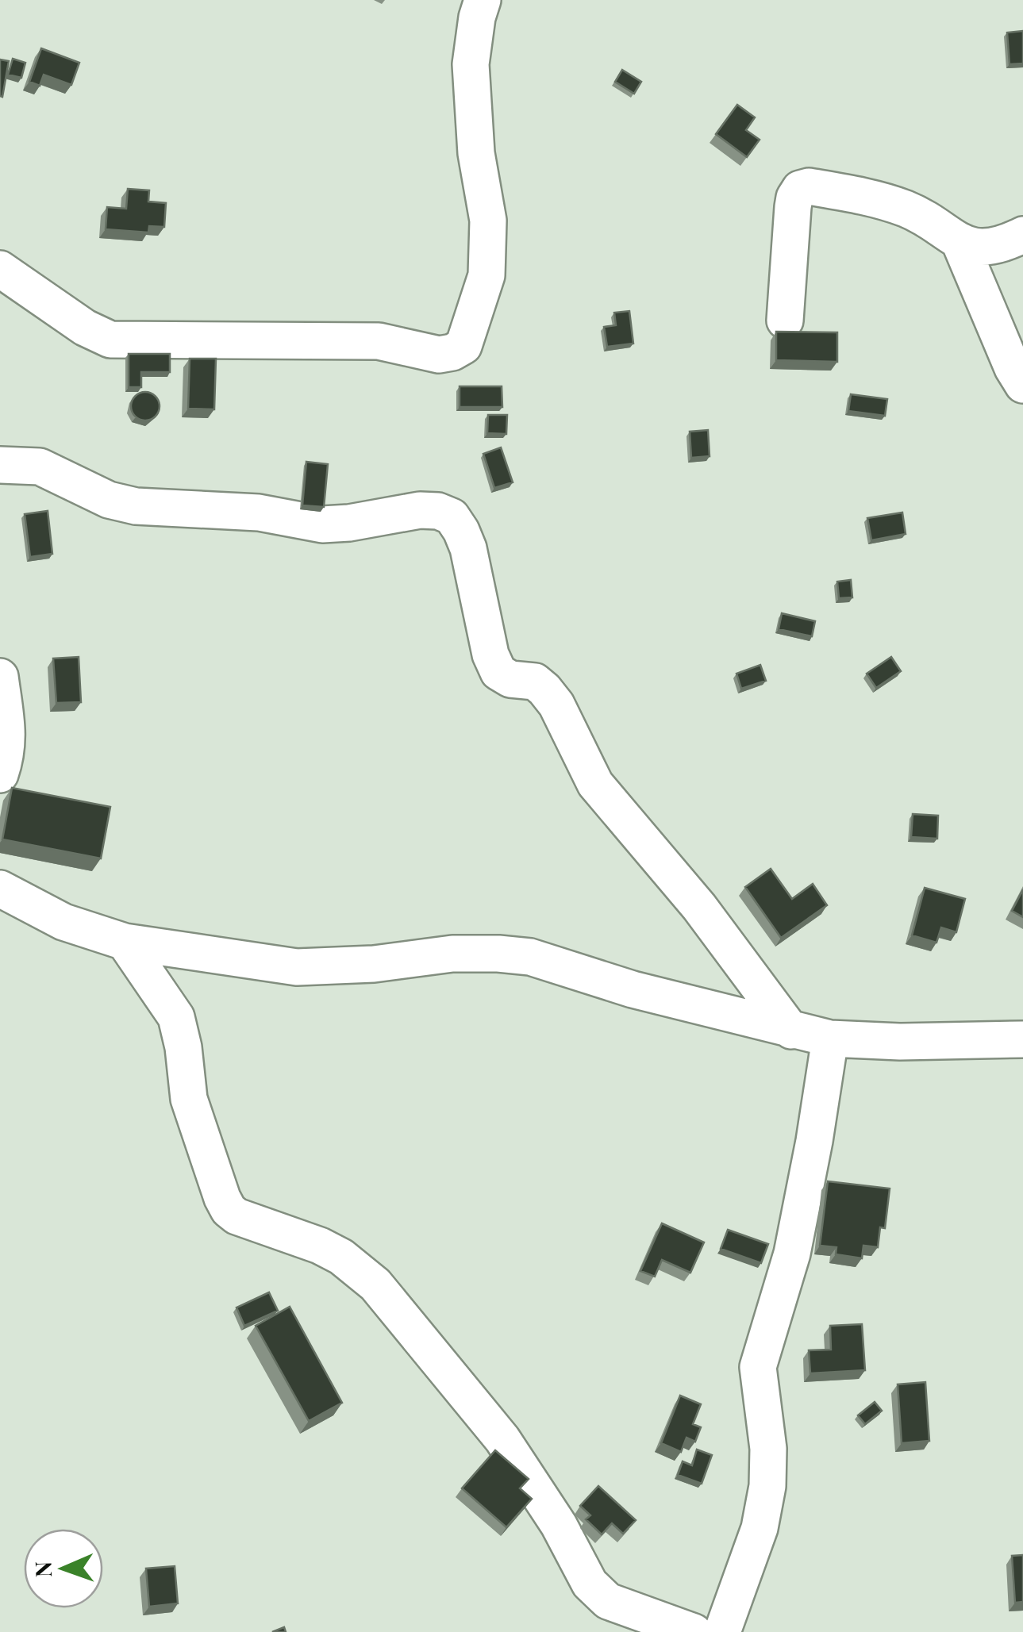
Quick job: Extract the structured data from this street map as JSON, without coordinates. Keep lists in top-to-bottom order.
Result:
{
  "north": "left"
}
